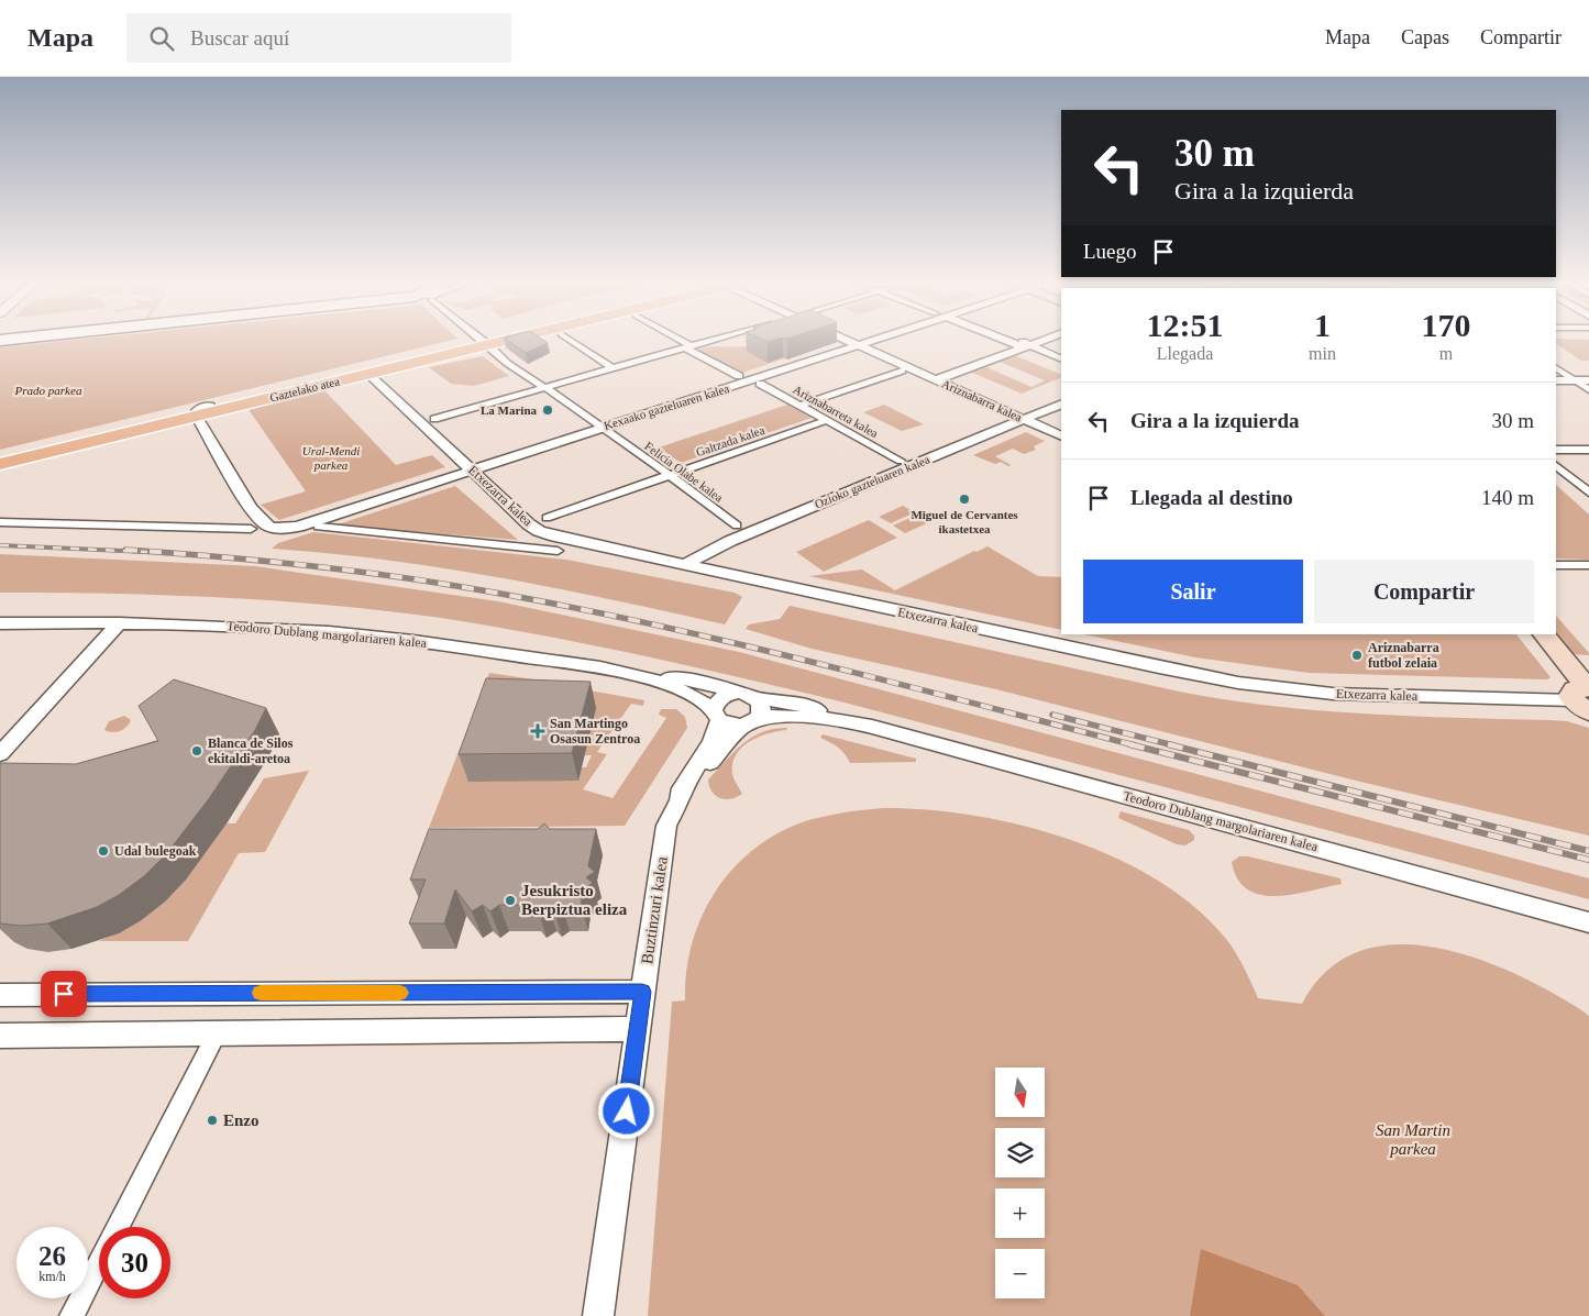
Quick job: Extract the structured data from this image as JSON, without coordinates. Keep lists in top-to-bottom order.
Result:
{
  "streets": {
    "main road": ["Gaztelako atea"],
    "street": [
      "Ariznabarra kalea",
      "Kexaako gazteluaren kalea",
      "Ariznabarreta kalea",
      "Galtzada kalea",
      "Felicia Olabe kalea",
      "Ozioko gazteluaren kalea",
      "Etxezarra kalea",
      "Teodoro Dublang margolariaren kalea",
      "Buztinzuri kalea"
    ]
  },
  "crossings": [
    ["Gaztelako atea", "Kexaako gazteluaren kalea"],
    ["Gaztelako atea", "Felicia Olabe kalea"],
    ["Gaztelako atea", "Etxezarra kalea"],
    ["Ariznabarra kalea", "Kexaako gazteluaren kalea"],
    ["Ariznabarra kalea", "Ozioko gazteluaren kalea"],
    ["Kexaako gazteluaren kalea", "Felicia Olabe kalea"],
    ["Kexaako gazteluaren kalea", "Etxezarra kalea"],
    ["Ariznabarreta kalea", "Galtzada kalea"],
    ["Galtzada kalea", "Felicia Olabe kalea"],
    ["Ozioko gazteluaren kalea", "Etxezarra kalea"]
  ],
  "parks": ["Prado parkea", "Ural-Mendi parkea", "San Martin parkea"],
  "places": {
    "other": [
      "La Marina",
      "Miguel de Cervantes ikastetxea",
      "Ariznabarra futbol zelaia",
      "Blanca de Silos ekitaldi-aretoa",
      "Udal bulegoak",
      "Jesukristo Berpiztua eliza",
      "Enzo"
    ],
    "health": ["San Martingo Osasun Zentroa"]
  },
  "north": "bottom",
  "page": {
    "header": "Mapa",
    "search": "Buscar aquí",
    "nav": ["Mapa", "Capas", "Compartir"],
    "turn": ["30 m", "Gira a la izquierda"],
    "then": "Luego",
    "eta": [
      "12:51",
      "Llegada",
      "1",
      "min",
      "170",
      "m"
    ],
    "list": [
      {
        "name": "Gira a la izquierda",
        "value": "30 m"
      },
      {
        "name": "Llegada al destino",
        "value": "140 m"
      }
    ],
    "buttons": ["Salir", "Compartir"],
    "map_buttons": ["+", "−"],
    "speed": "26 km/h",
    "limit": "30"
  }
}
